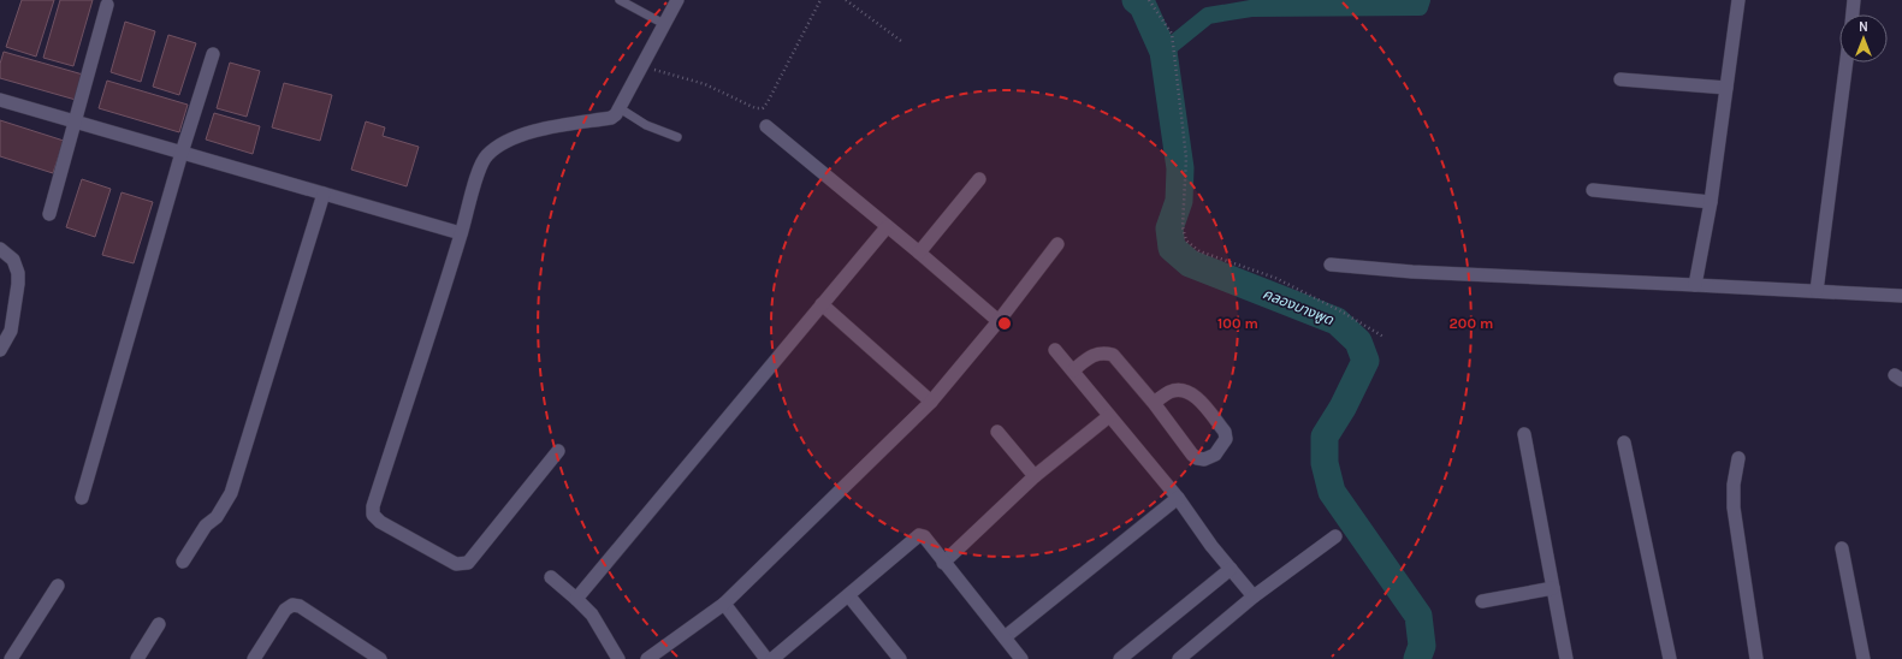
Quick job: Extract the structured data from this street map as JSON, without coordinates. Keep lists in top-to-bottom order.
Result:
{
  "water": ["คลองบางพูด"],
  "north": "top",
  "rings": ["100 m", "200 m"]
}
